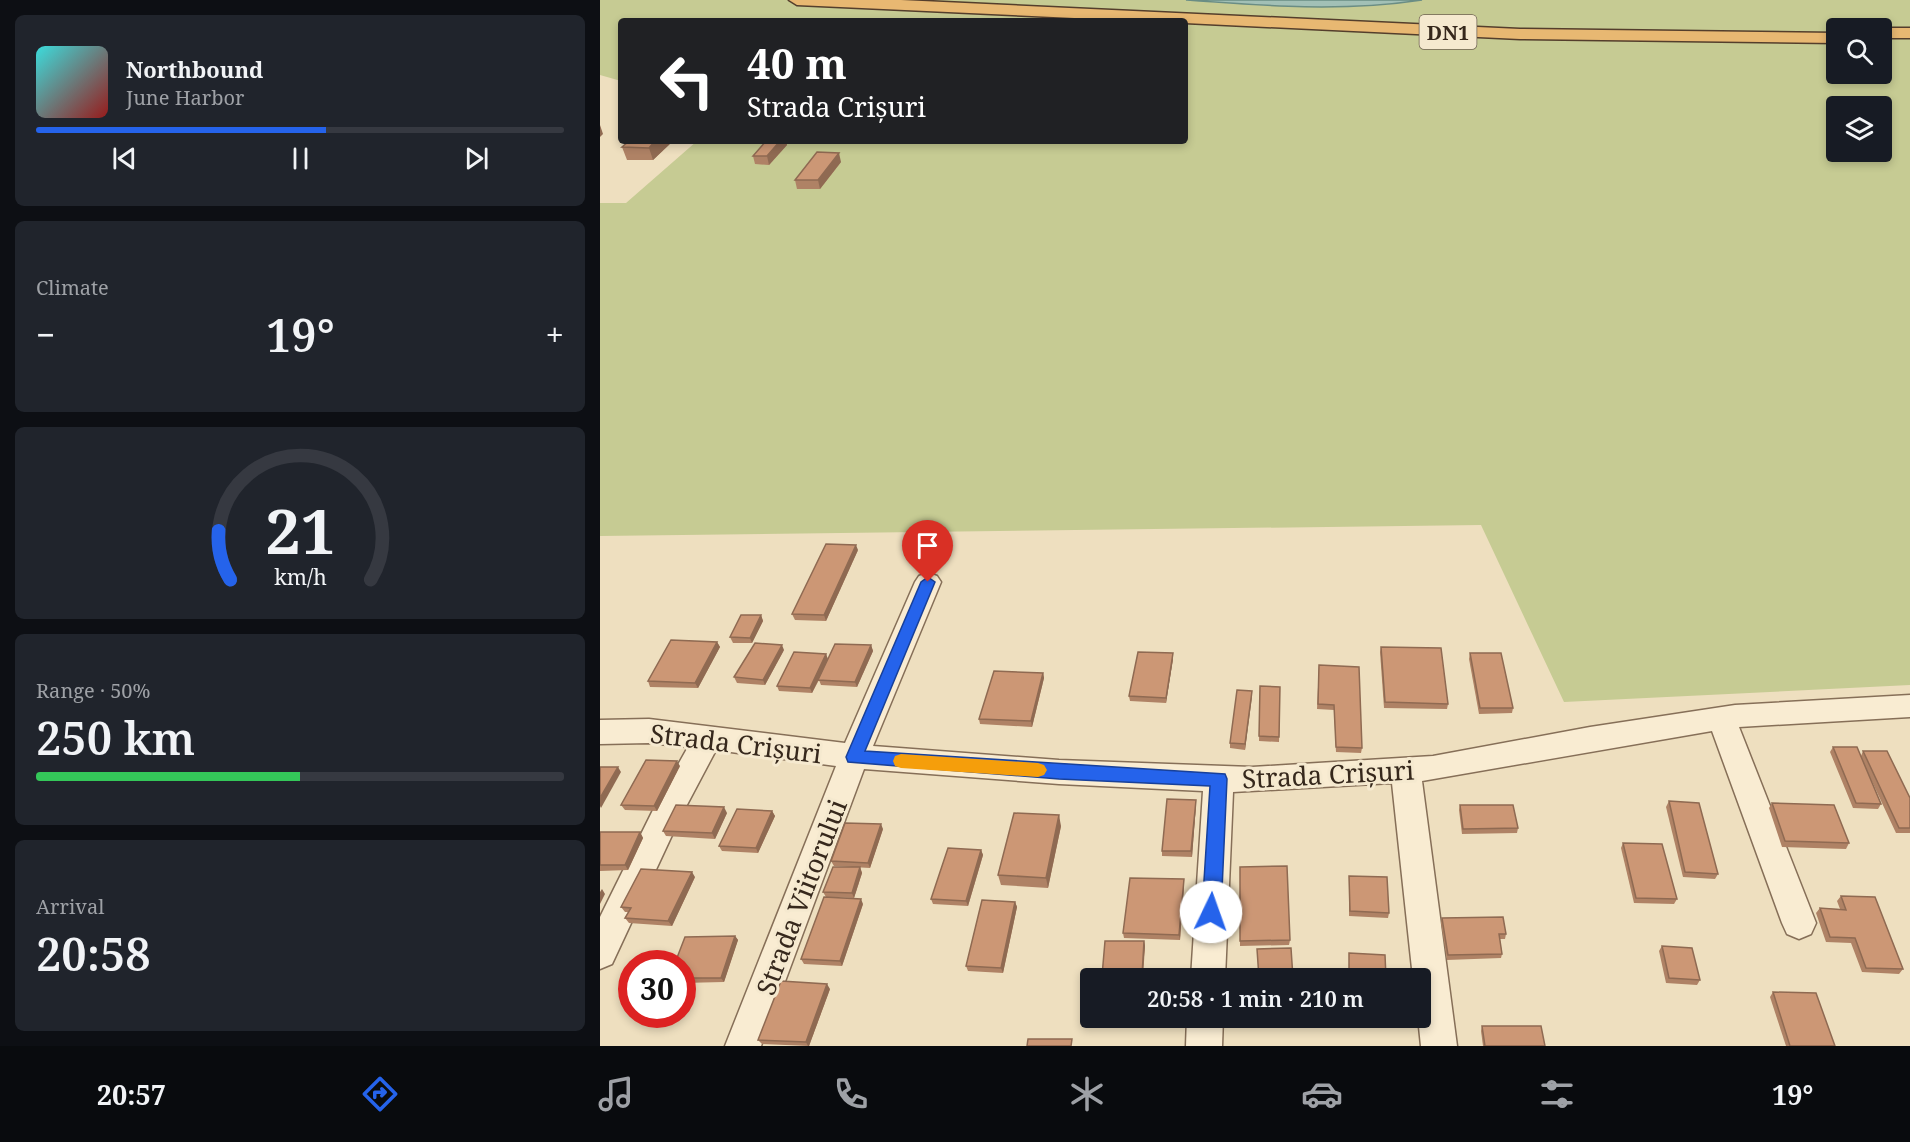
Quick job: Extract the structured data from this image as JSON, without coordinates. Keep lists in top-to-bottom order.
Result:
{
  "streets": {
    "highway": ["DN1"],
    "street": ["Strada Crișuri", "Strada Viitorului"]
  },
  "crossings": [
    ["Strada Crișuri", "Strada Viitorului"]
  ],
  "page": {
    "turn": ["40 m", "Strada Crișuri"],
    "song": ["Northbound", "June Harbor"],
    "tile": [
      "Climate",
      ["Range · 50%", "250 km"],
      ["Arrival", "20:58"]
    ],
    "heat": ["−", "19°", "+"],
    "limit": "30",
    "trip": "20:58 · 1 min · 210 m",
    "tabs": ["20:57", "19°"],
    "gauge": ["21", "km/h"]
  }
}
